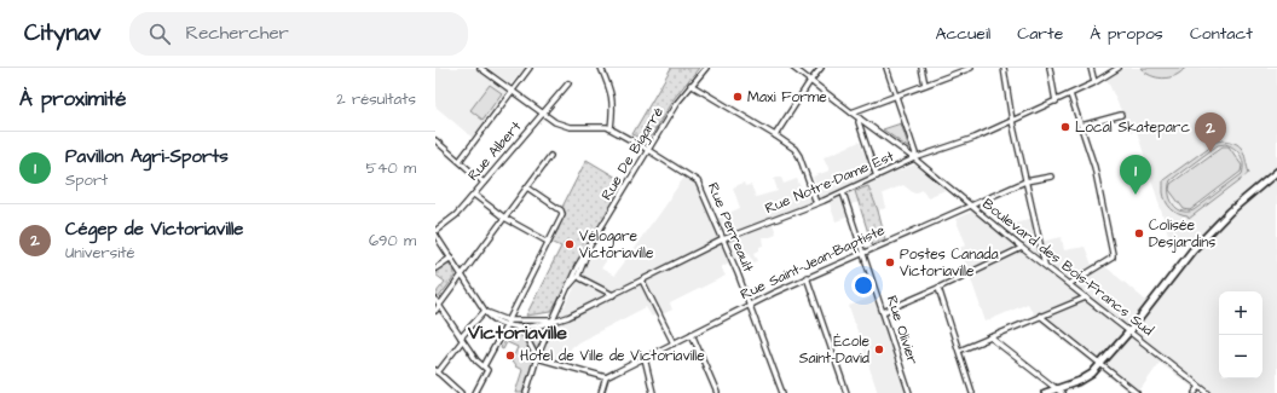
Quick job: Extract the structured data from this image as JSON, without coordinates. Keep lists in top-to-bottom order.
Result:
{
  "streets": {
    "street": [
      "Rue Albert",
      "Rue De Bigarré",
      "Rue Notre-Dame Est",
      "Rue Perreault",
      "Rue Saint-Jean-Baptiste",
      "Boulevard des Bois-Francs Sud",
      "Rue Olivier"
    ]
  },
  "crossings": [
    ["Rue De Bigarré", "Rue Notre-Dame Est"],
    ["Rue De Bigarré", "Rue Perreault"],
    ["Rue Notre-Dame Est", "Rue Perreault"],
    ["Rue Notre-Dame Est", "Boulevard des Bois-Francs Sud"],
    ["Rue Notre-Dame Est", "Rue Olivier"],
    ["Rue Perreault", "Rue Saint-Jean-Baptiste"],
    ["Rue Saint-Jean-Baptiste", "Boulevard des Bois-Francs Sud"],
    ["Rue Saint-Jean-Baptiste", "Rue Olivier"]
  ],
  "districts": ["Victoriaville"],
  "places": [
    "Maxi Forme",
    "Local Skateparc",
    "Colisée Desjardins",
    "Vélogare Victoriaville",
    "Postes Canada Victoriaville",
    "École Saint-David",
    "Hotel de Ville de Victoriaville"
  ],
  "page": {
    "header": "Citynav",
    "search": "Rechercher",
    "nav": [
      "Accueil",
      "Carte",
      "À propos",
      "Contact"
    ],
    "heading": ["À proximité", "2 résultats"],
    "pins": ["2", "1"],
    "list": [
      {
        "mark": "1",
        "name": "Pavillon Agri-Sports",
        "note": "Sport",
        "value": "540 m"
      },
      {
        "mark": "2",
        "name": "Cégep de Victoriaville",
        "note": "Université",
        "value": "690 m"
      }
    ],
    "map_buttons": ["+", "−"]
  }
}
